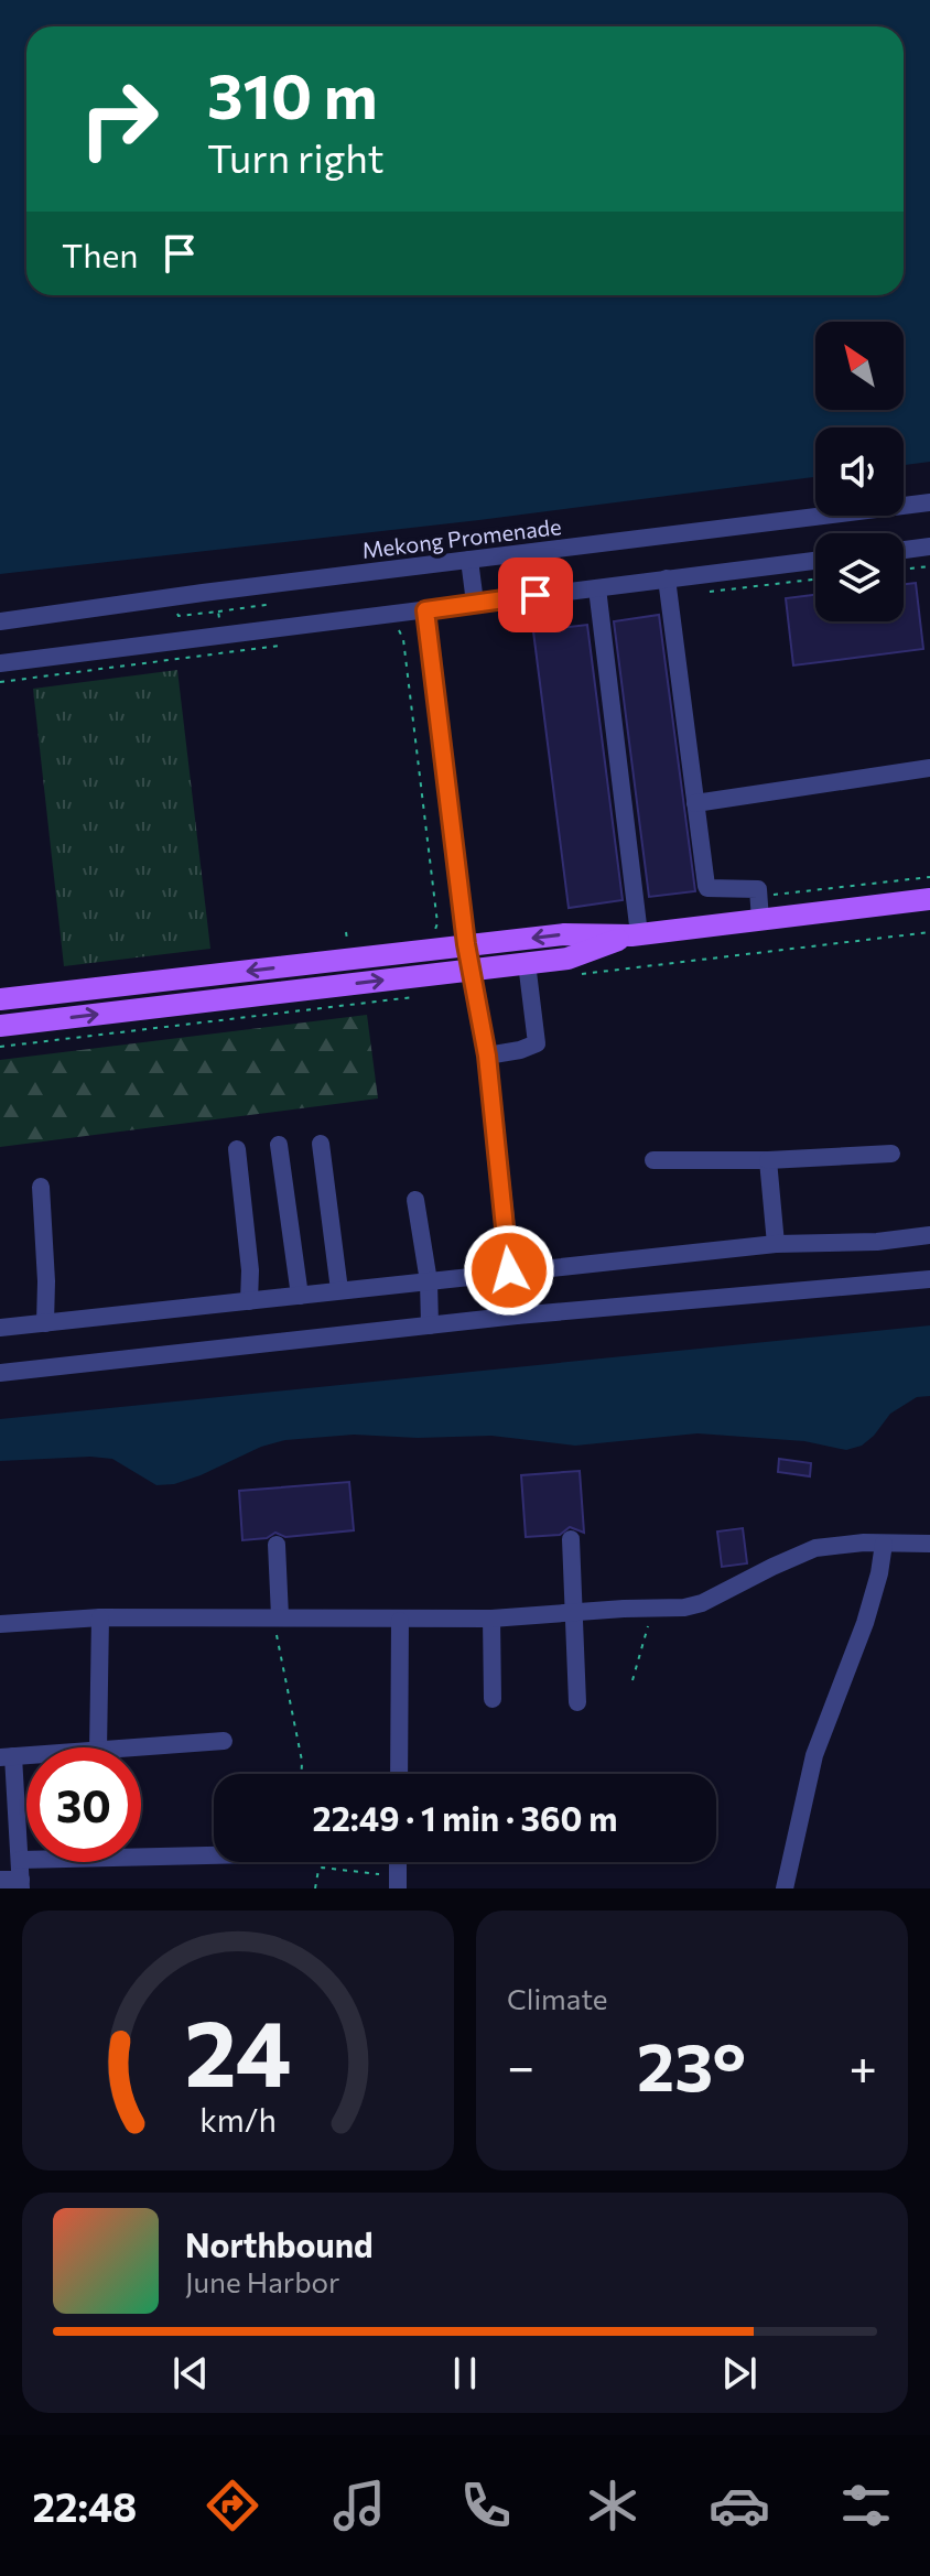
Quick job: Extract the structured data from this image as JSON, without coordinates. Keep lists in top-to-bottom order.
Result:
{
  "streets": {
    "street": ["Mekong Promenade"]
  },
  "north": "top left",
  "page": {
    "turn": ["310 m", "Turn right"],
    "then": "Then",
    "limit": "30",
    "trip": "22:49 · 1 min · 360 m",
    "tile": "Climate",
    "heat": ["−", "23°", "+"],
    "song": ["Northbound", "June Harbor"],
    "tabs": "22:48",
    "gauge": ["24", "km/h"]
  }
}
